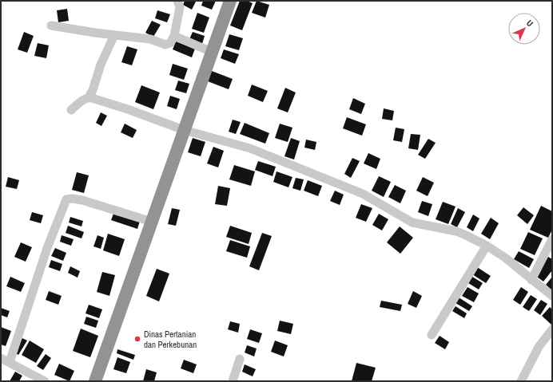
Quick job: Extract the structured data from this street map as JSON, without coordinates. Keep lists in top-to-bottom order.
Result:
{
  "places": ["Dinas Pertanian dan Perkebunan"],
  "north": "top right"
}
